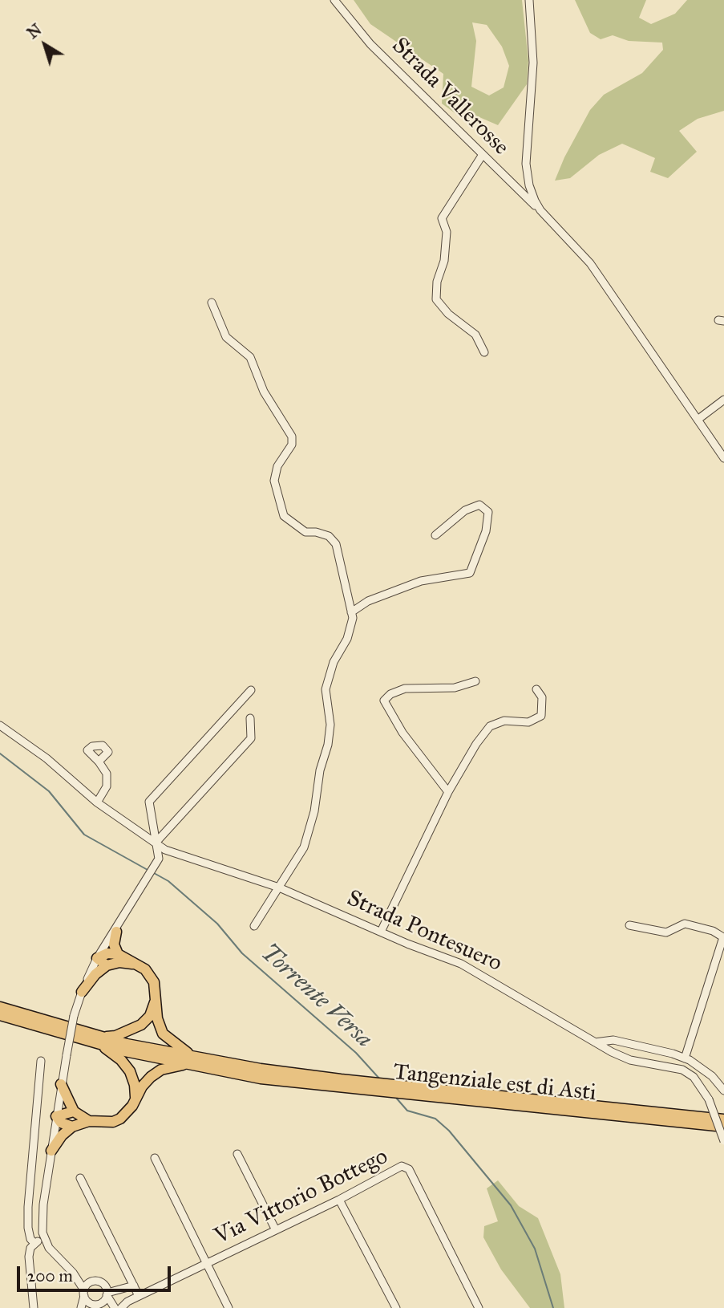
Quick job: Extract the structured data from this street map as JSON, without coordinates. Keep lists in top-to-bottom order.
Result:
{
  "streets": {
    "highway": ["Tangenziale est di Asti"],
    "street": ["Strada Vallerosse", "Strada Pontesuero", "Via Vittorio Bottego"]
  },
  "water": ["Torrente Versa"],
  "scale_bar": "200 m",
  "north": "top left"
}
